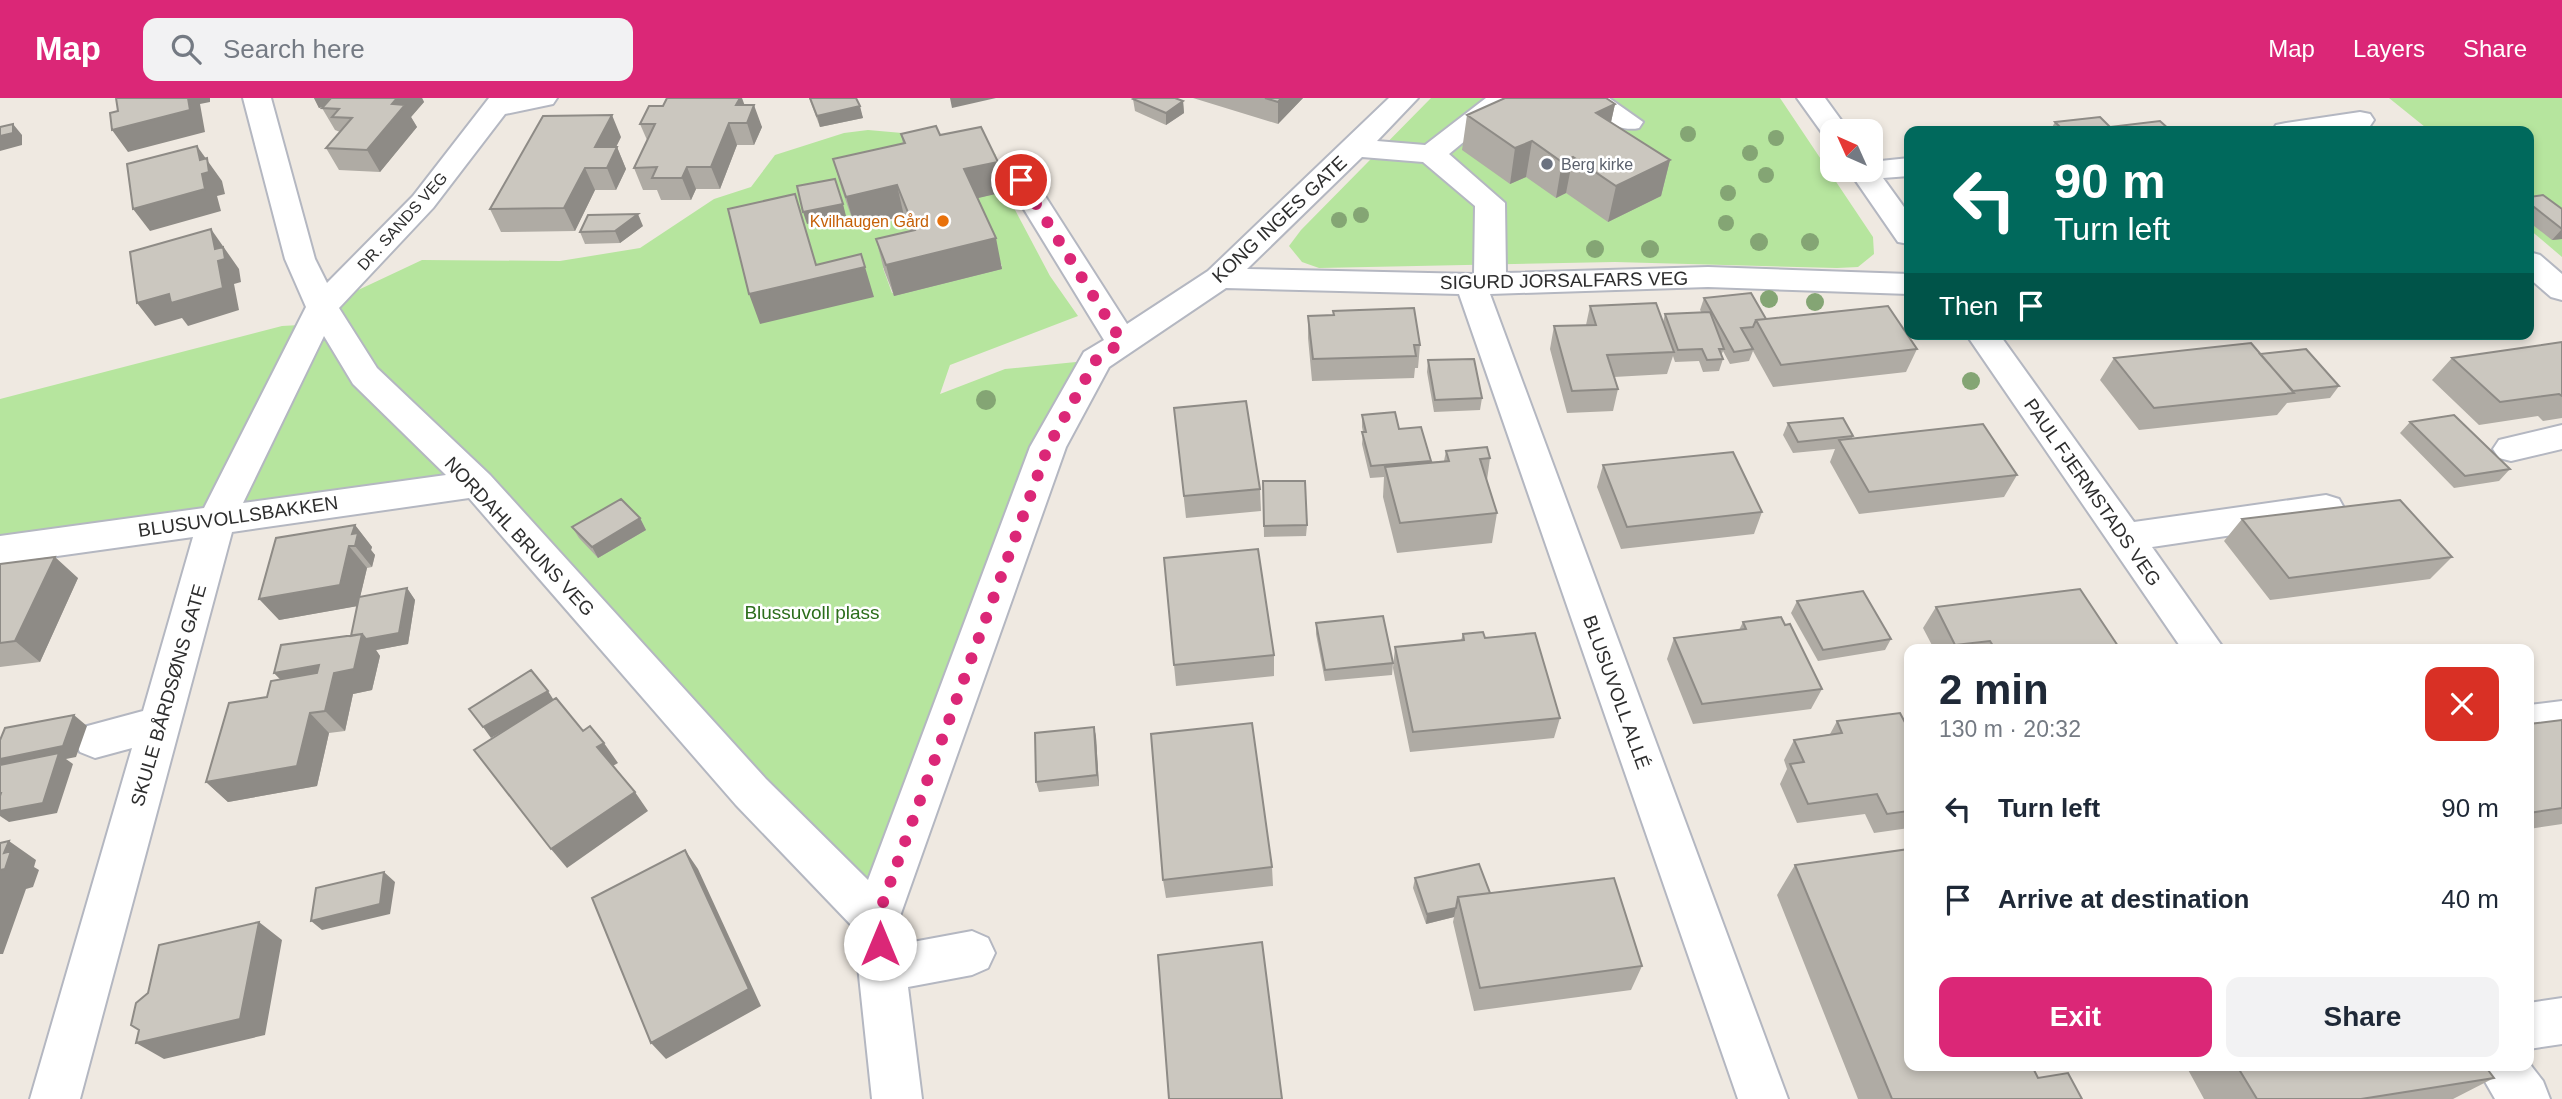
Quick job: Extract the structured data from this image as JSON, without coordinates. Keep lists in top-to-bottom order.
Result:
{
  "streets": {
    "street": [
      "KONG INGES GATE",
      "DR. SANDS VEG",
      "SIGURD JORSALFARS VEG",
      "PAUL FJERMSTADS VEG",
      "BLUSUVOLLSBAKKEN",
      "NORDAHL BRUNS VEG",
      "BLUSUVOLL ALLÉ",
      "SKULE BÅRDSØNS GATE"
    ]
  },
  "crossings": [
    ["KONG INGES GATE", "SIGURD JORSALFARS VEG"],
    ["KONG INGES GATE", "NORDAHL BRUNS VEG"],
    ["DR. SANDS VEG", "NORDAHL BRUNS VEG"],
    ["DR. SANDS VEG", "SKULE BÅRDSØNS GATE"],
    ["SIGURD JORSALFARS VEG", "BLUSUVOLL ALLÉ"],
    ["BLUSUVOLLSBAKKEN", "NORDAHL BRUNS VEG"],
    ["BLUSUVOLLSBAKKEN", "SKULE BÅRDSØNS GATE"],
    ["NORDAHL BRUNS VEG", "SKULE BÅRDSØNS GATE"]
  ],
  "parks": ["Blussuvoll plass"],
  "places": ["Berg kirke", "Kvilhaugen Gård"],
  "north": "top left",
  "page": {
    "header": "Map",
    "search": "Search here",
    "nav": ["Map", "Layers", "Share"],
    "turn": ["90 m", "Turn left"],
    "then": "Then",
    "heading": ["2 min", "130 m · 20:32"],
    "list": [
      {
        "name": "Turn left",
        "value": "90 m"
      },
      {
        "name": "Arrive at destination",
        "value": "40 m"
      }
    ],
    "buttons": ["Exit", "Share"]
  }
}
